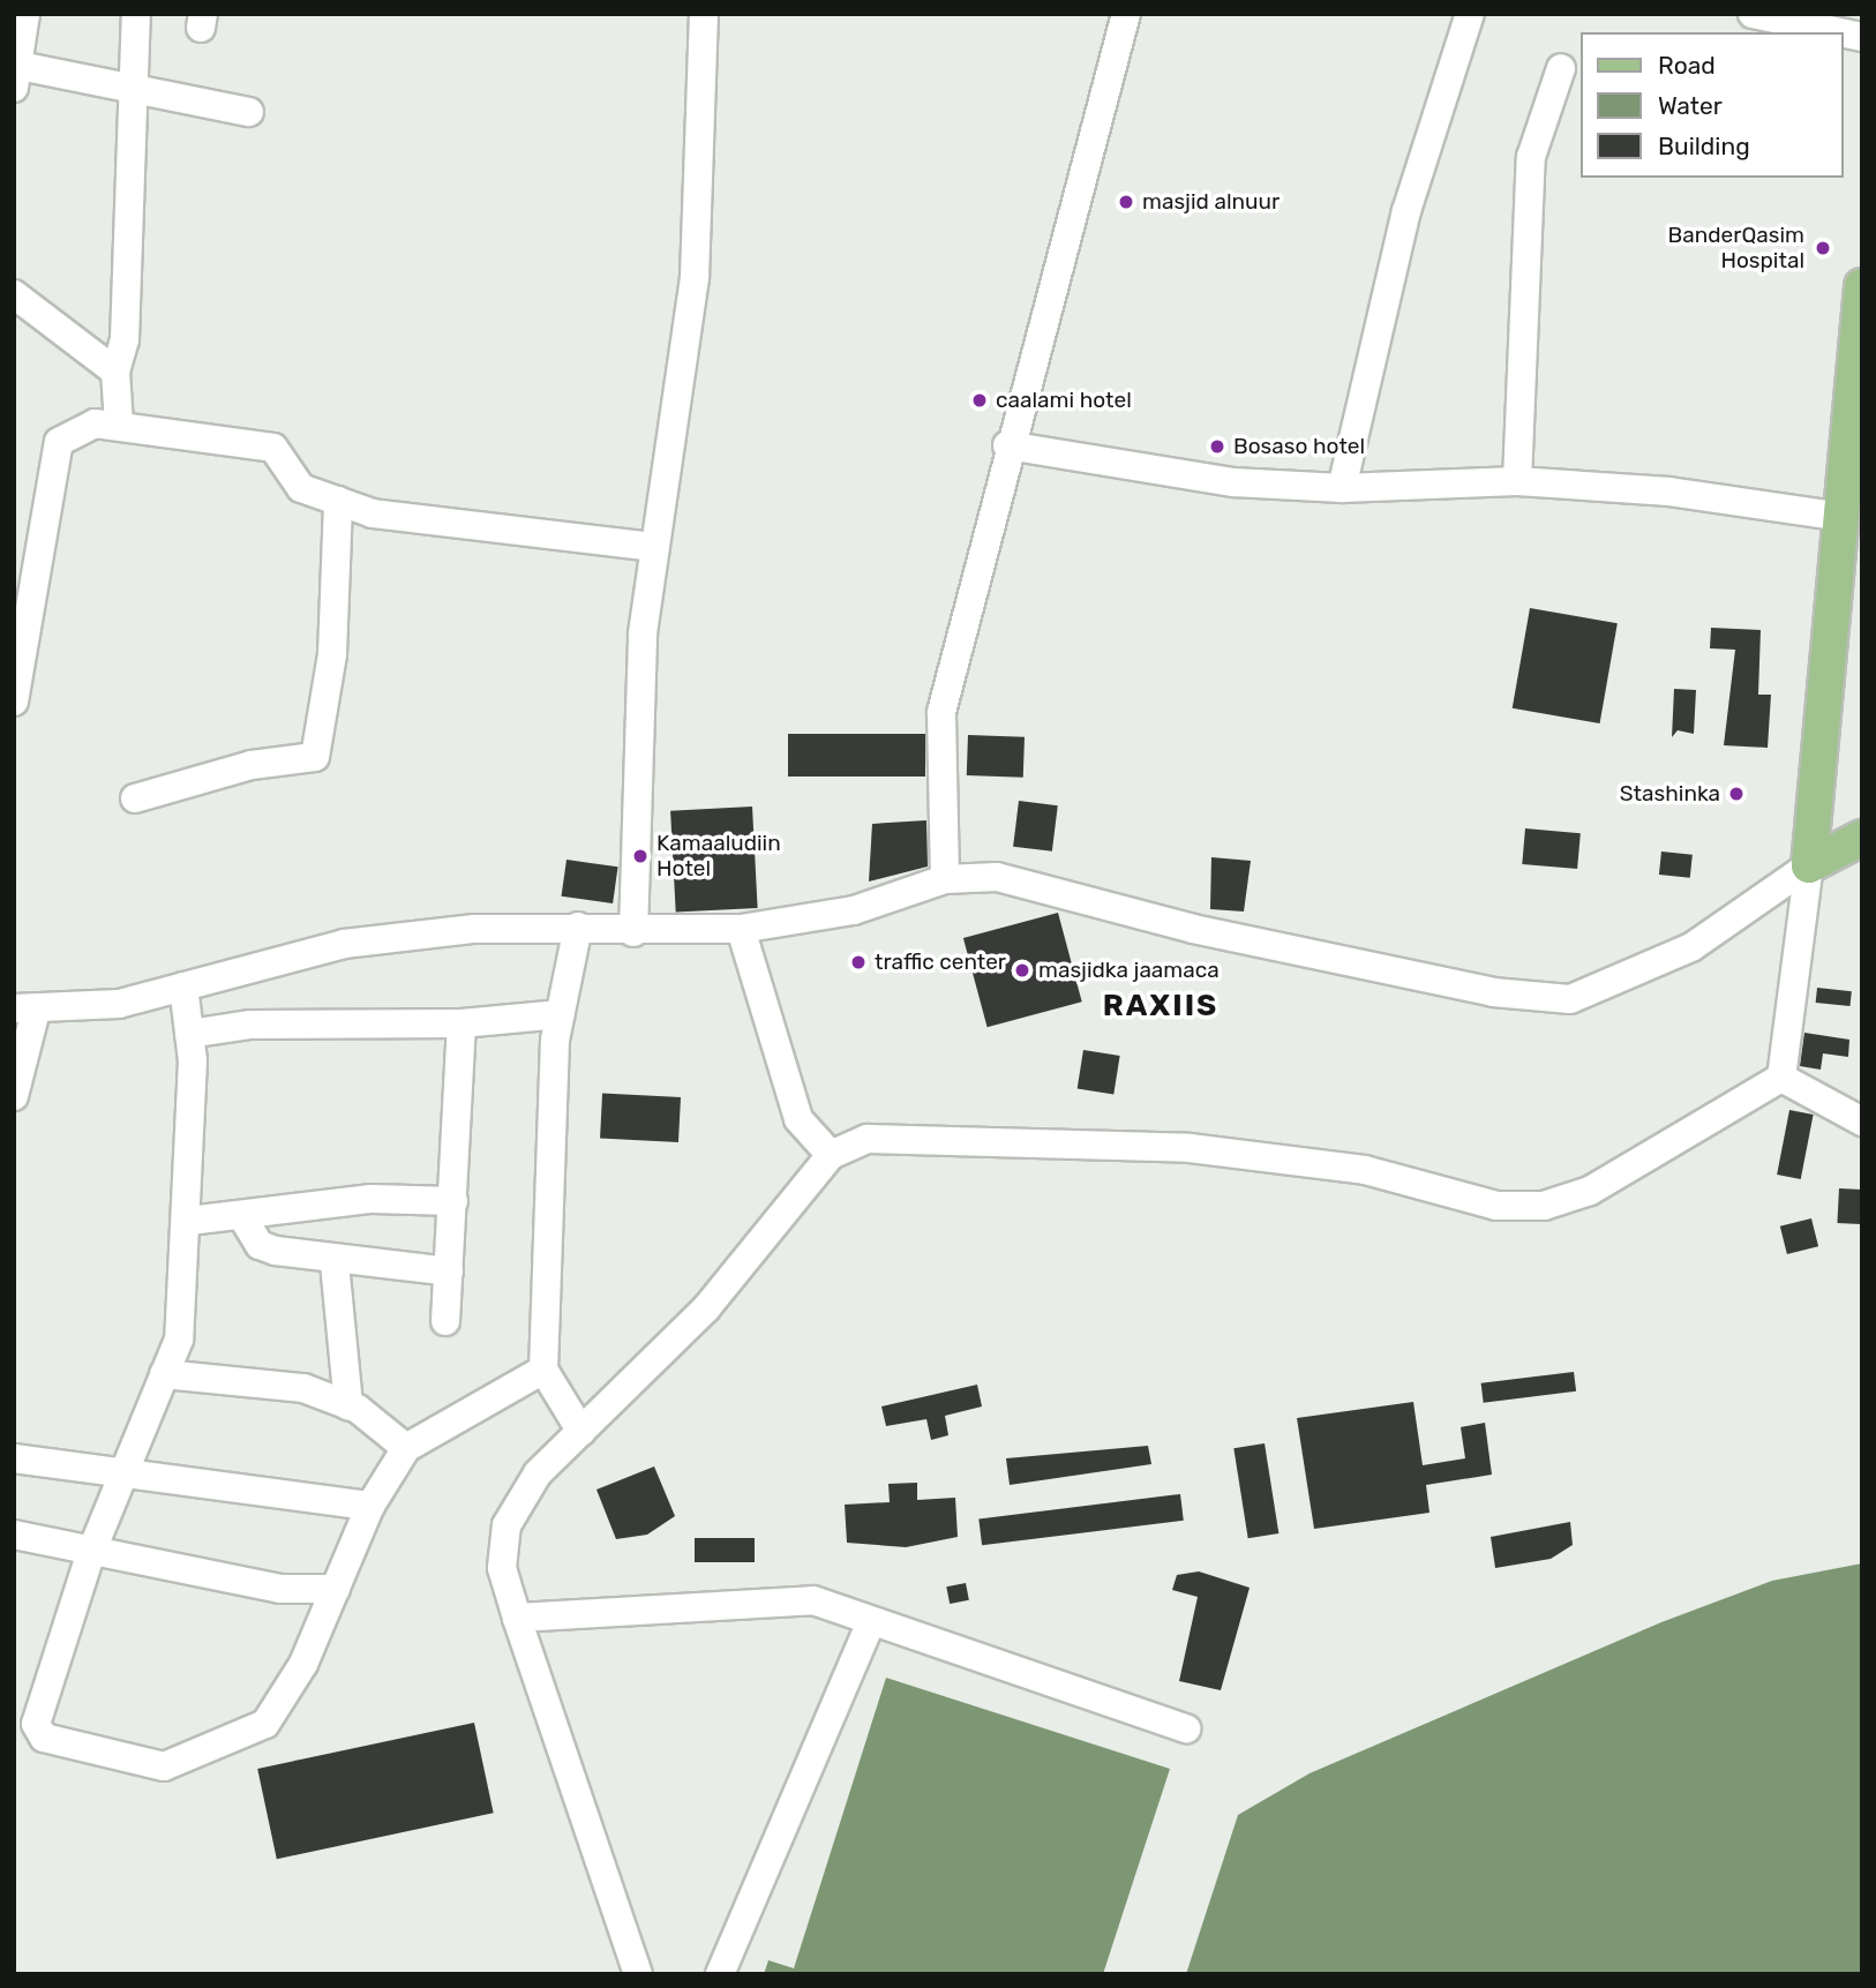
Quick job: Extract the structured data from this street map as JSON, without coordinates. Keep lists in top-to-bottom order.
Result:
{
  "districts": ["RAXIIS"],
  "places": [
    "masjid alnuur",
    "BanderQasim Hospital",
    "caalami hotel",
    "Bosaso hotel",
    "Stashinka",
    "Kamaaludiin Hotel",
    "traffic center",
    "masjidka jaamaca"
  ],
  "legend": ["Road", "Water", "Building"]
}
